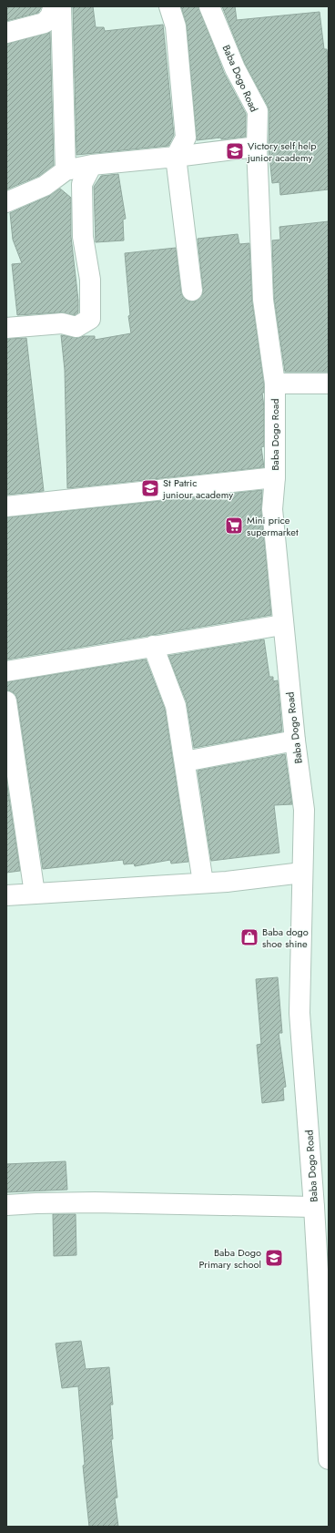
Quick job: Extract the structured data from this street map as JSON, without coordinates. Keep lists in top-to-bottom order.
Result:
{
  "streets": {
    "street": ["Baba Dogo Road"]
  },
  "places": {
    "school or university": ["Victory self help junior academy", "St Patric juniour academy", "Baba Dogo Primary school"],
    "supermarket": ["Mini price supermarket"],
    "shop": ["Baba dogo shoe shine"]
  }
}
